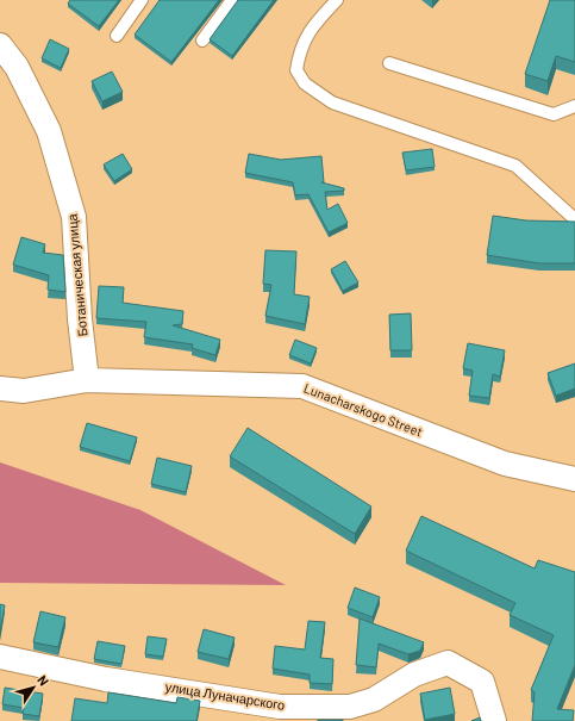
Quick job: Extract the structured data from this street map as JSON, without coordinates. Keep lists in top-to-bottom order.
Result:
{
  "streets": {
    "street": ["Ботаническая улица", "Lunacharskogo Street", "улица Луначарского"]
  },
  "crossings": [
    ["Ботаническая улица", "Lunacharskogo Street"]
  ],
  "north": "top right"
}
